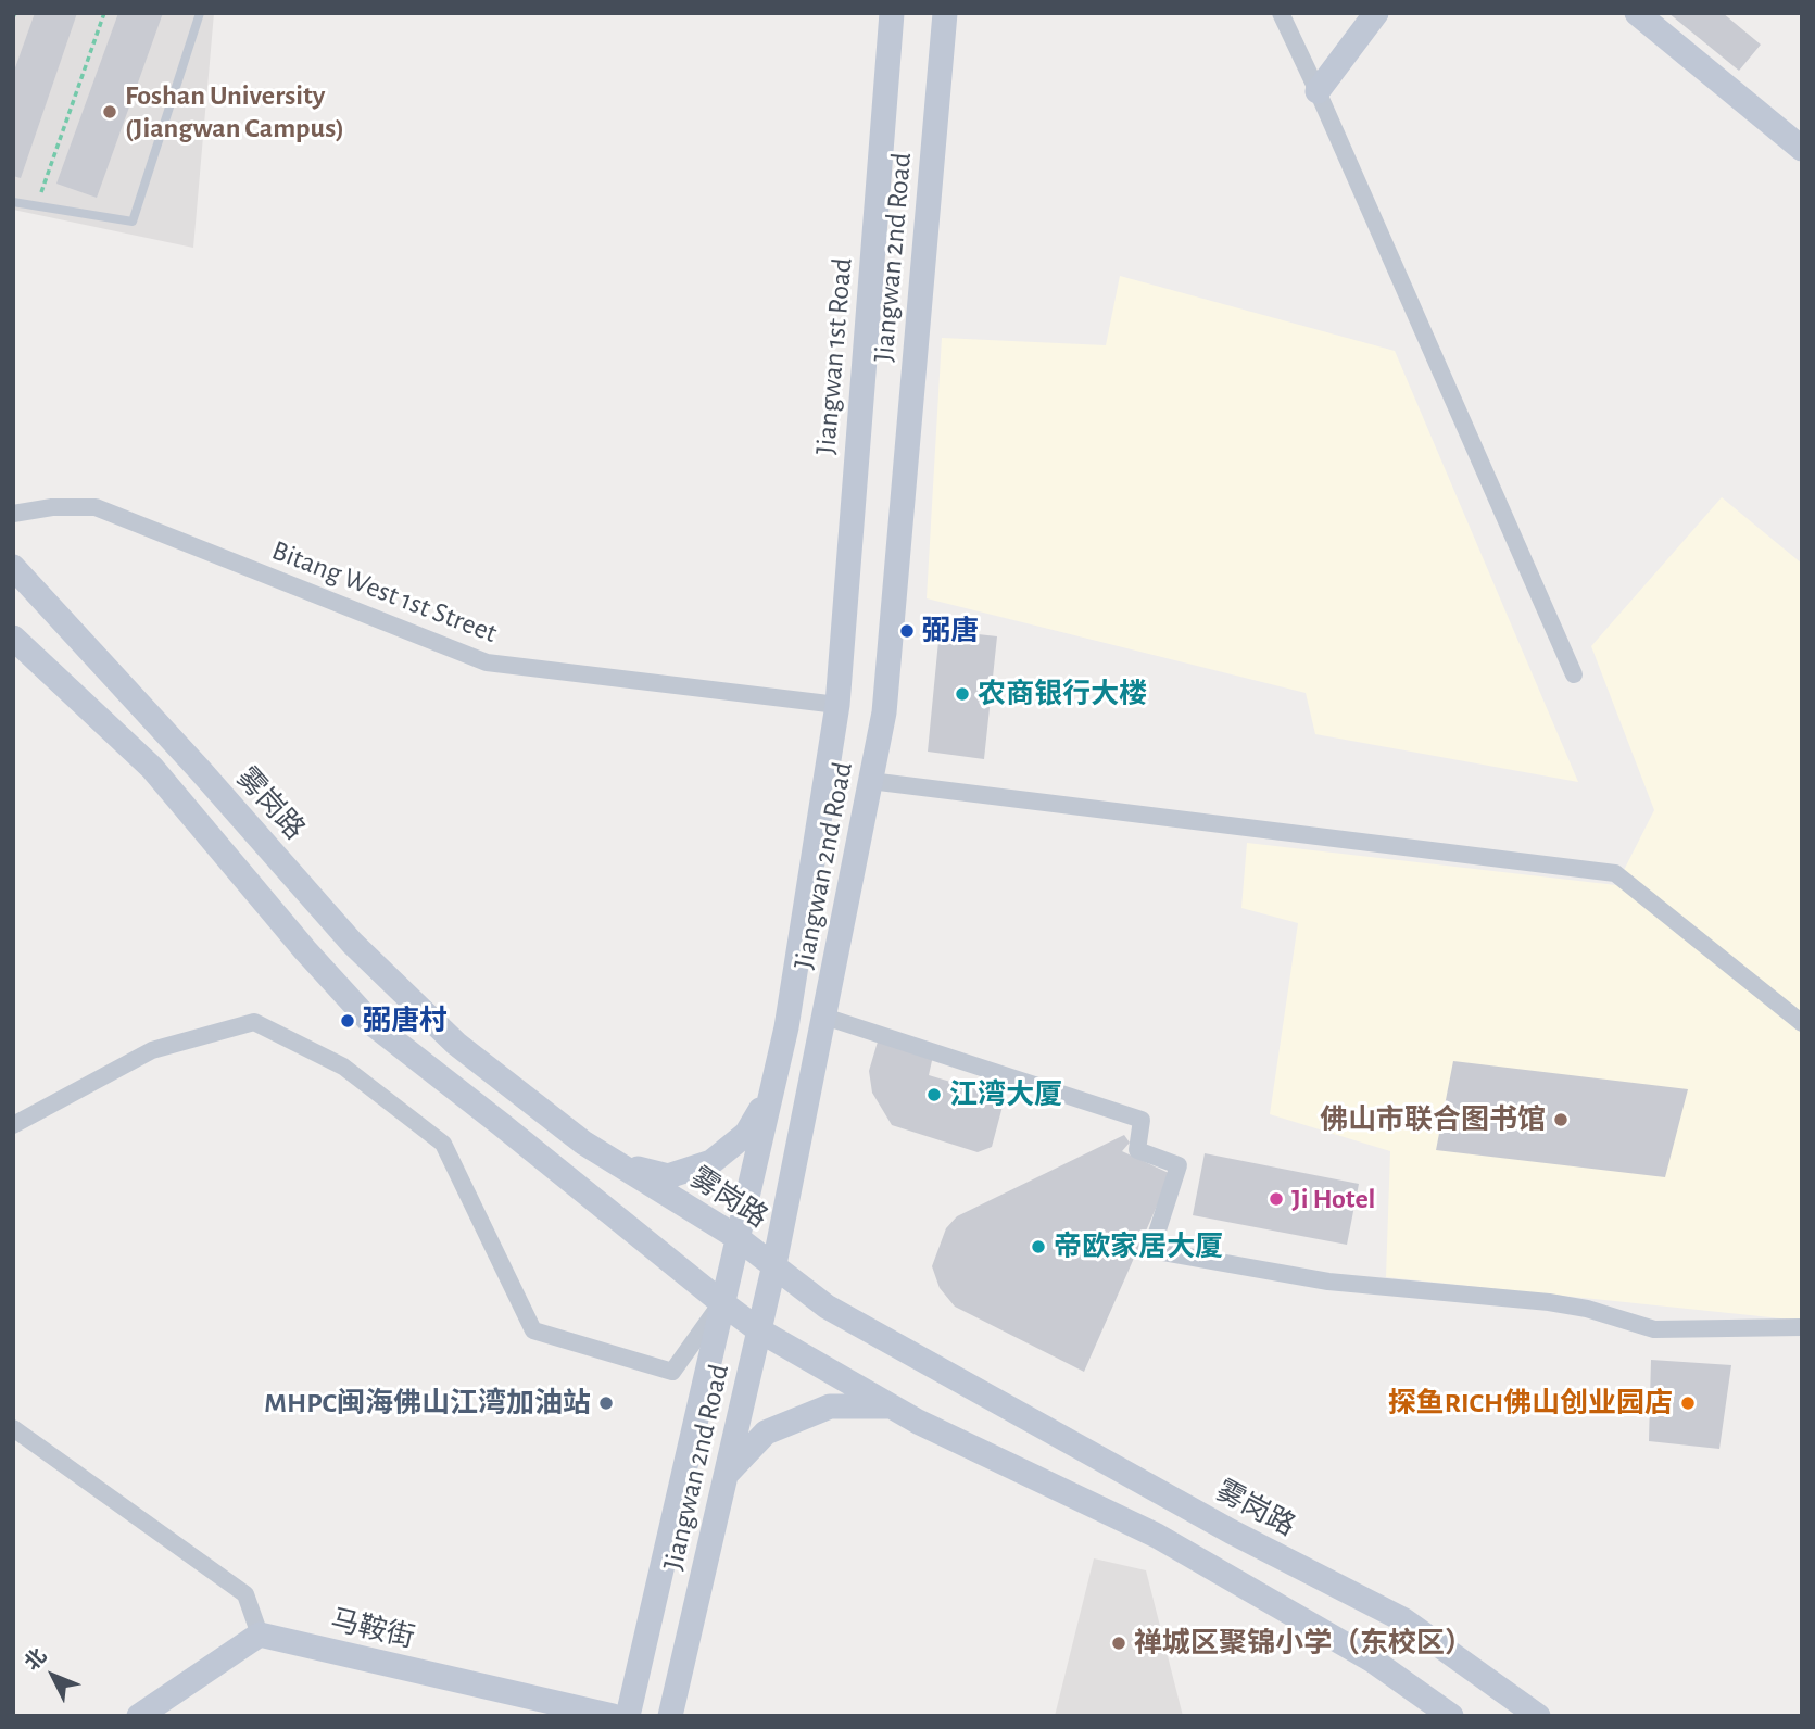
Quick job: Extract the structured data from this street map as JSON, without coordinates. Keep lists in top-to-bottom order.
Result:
{
  "streets": {
    "main road": [
      "Jiangwan 2nd Road",
      "Jiangwan 1st Road",
      "雾岗路",
      "马鞍街"
    ],
    "street": ["Bitang West 1st Street"]
  },
  "crossings": [
    ["Jiangwan 2nd Road", "Jiangwan 1st Road"],
    ["Jiangwan 2nd Road", "Bitang West 1st Street"],
    ["Jiangwan 2nd Road", "雾岗路"],
    ["Jiangwan 1st Road", "Bitang West 1st Street"]
  ],
  "places": [
    "Foshan University (Jiangwan Campus)",
    "弼唐",
    "农商银行大楼",
    "弼唐村",
    "江湾大厦",
    "佛山市联合图书馆",
    "Ji Hotel",
    "帝欧家居大厦",
    "MHPC闽海佛山江湾加油站",
    "探鱼RICH佛山创业园店",
    "禅城区聚锦小学（东校区）"
  ],
  "north": "top left"
}
